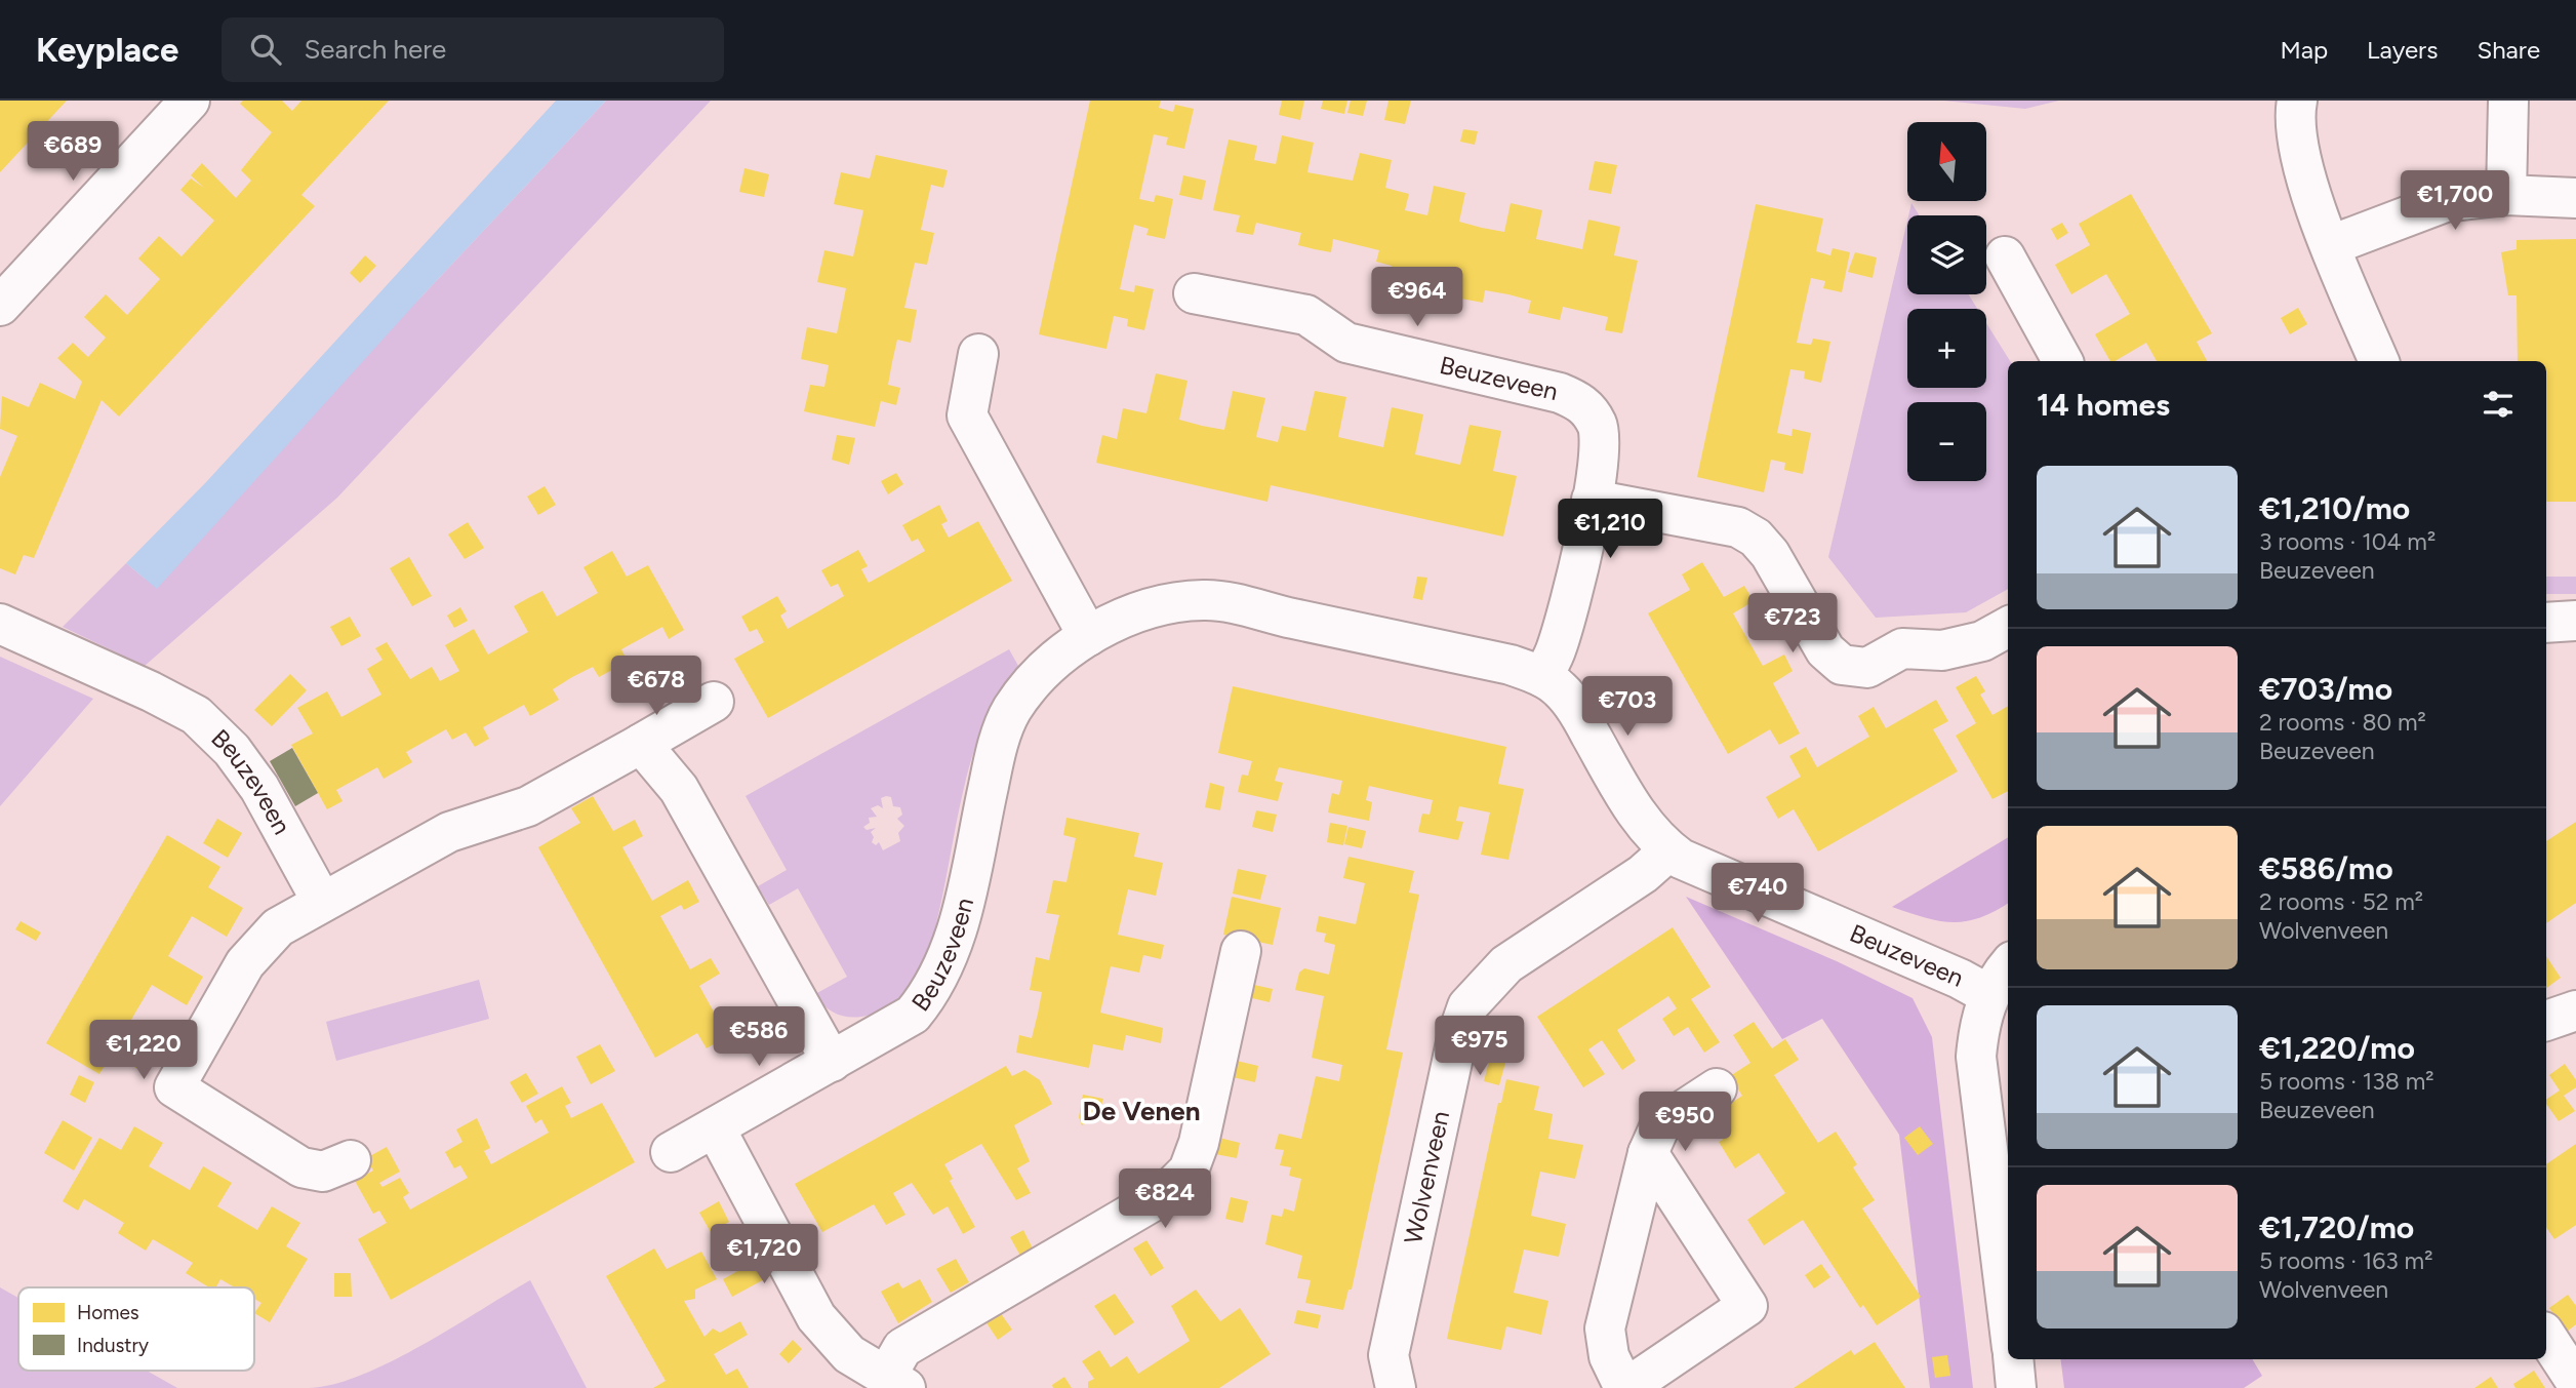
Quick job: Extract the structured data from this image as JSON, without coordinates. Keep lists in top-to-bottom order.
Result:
{
  "streets": {
    "street": ["Beuzeveen", "Wolvenveen"]
  },
  "crossings": [
    ["Beuzeveen", "Wolvenveen"]
  ],
  "districts": ["De Venen"],
  "legend": ["Homes", "Industry"],
  "north": "top",
  "page": {
    "header": "Keyplace",
    "search": "Search here",
    "nav": ["Map", "Layers", "Share"],
    "price": [
      "€689",
      "€1,700",
      "€964",
      "€1,210",
      "€723",
      "€678",
      "€703",
      "€740",
      "€586",
      "€975",
      "€1,220",
      "€950",
      "€824",
      "€1,720"
    ],
    "map_buttons": ["+", "−"],
    "heading": "14 homes",
    "list": [
      {
        "name": "€1,210/mo",
        "note": "3 rooms · 104 m² · Beuzeveen"
      },
      {
        "name": "€703/mo",
        "note": "2 rooms · 80 m² · Beuzeveen"
      },
      {
        "name": "€586/mo",
        "note": "2 rooms · 52 m² · Wolvenveen"
      },
      {
        "name": "€1,220/mo",
        "note": "5 rooms · 138 m² · Beuzeveen"
      },
      {
        "name": "€1,720/mo",
        "note": "5 rooms · 163 m² · Wolvenveen"
      }
    ]
  }
}
